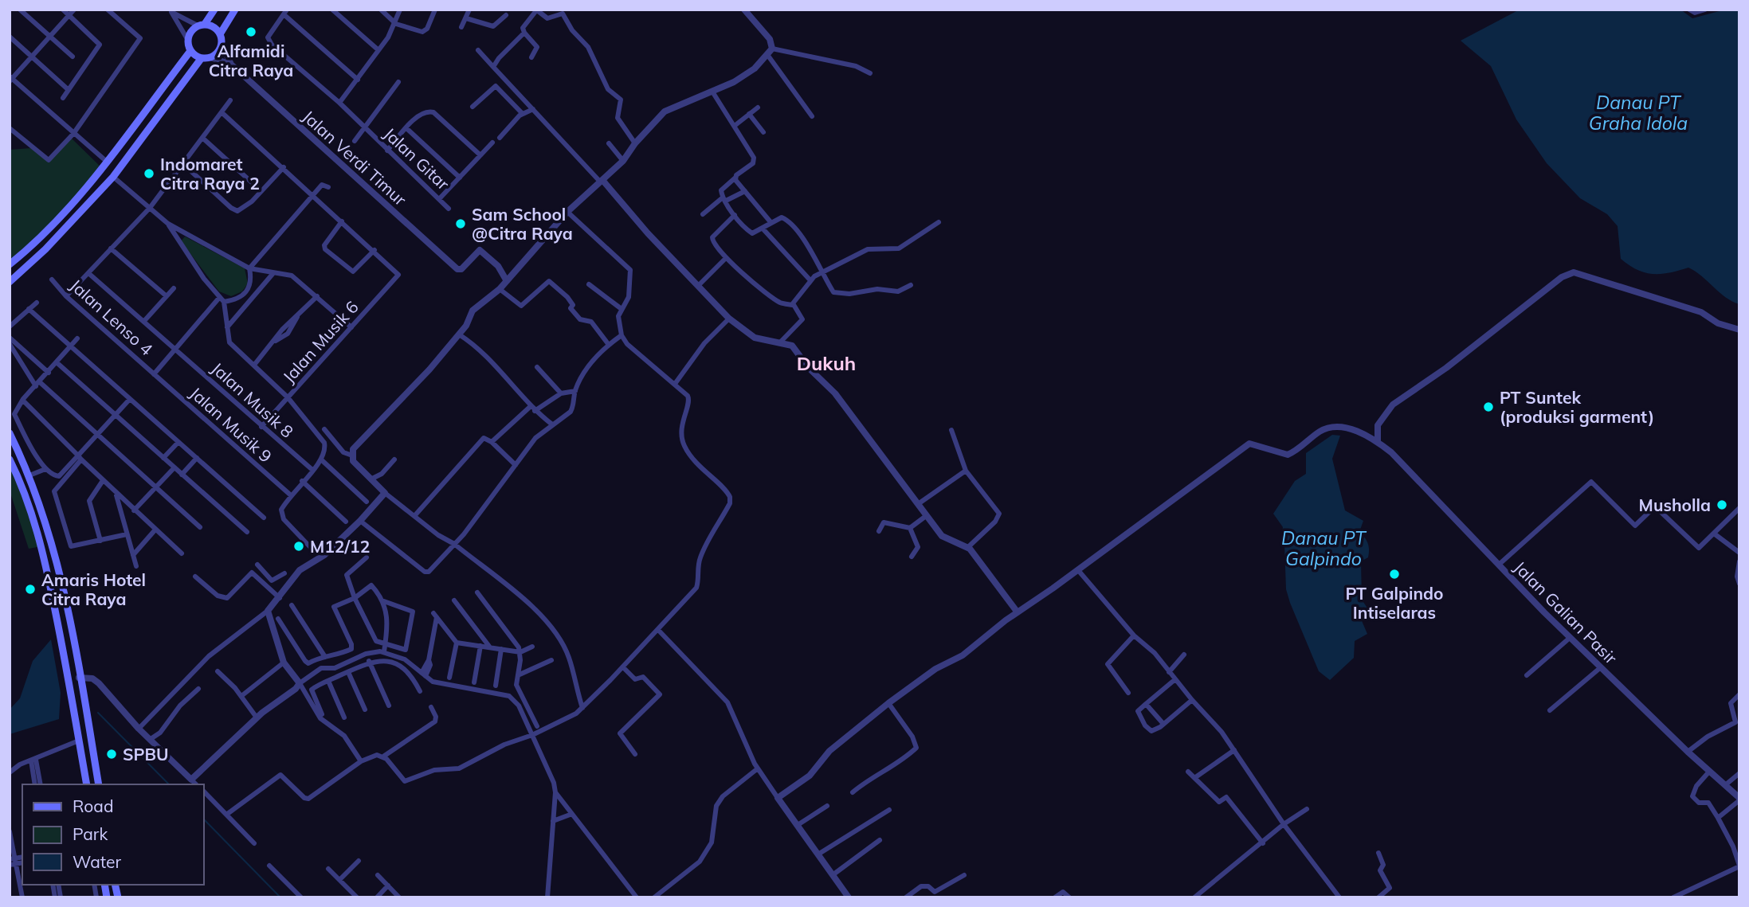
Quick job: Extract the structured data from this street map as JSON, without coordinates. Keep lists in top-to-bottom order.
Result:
{
  "streets": {
    "street": [
      "Jalan Verdi Timur",
      "Jalan Gitar",
      "Jalan Lenso 4",
      "Jalan Musik 6",
      "Jalan Musik 8",
      "Jalan Musik 9",
      "Jalan Galian Pasir"
    ]
  },
  "crossings": [
    ["Jalan Lenso 4", "Jalan Musik 9"],
    ["Jalan Musik 6", "Jalan Musik 8"]
  ],
  "districts": ["Dukuh"],
  "water": ["Danau PT Graha Idola", "Danau PT Galpindo"],
  "places": [
    "Alfamidi Citra Raya",
    "Indomaret Citra Raya 2",
    "Sam School @Citra Raya",
    "PT Suntek (produksi garment)",
    "Musholla",
    "M12/12",
    "PT Galpindo Intiselaras",
    "Amaris Hotel Citra Raya",
    "SPBU"
  ],
  "legend": ["Road", "Park", "Water"]
}
